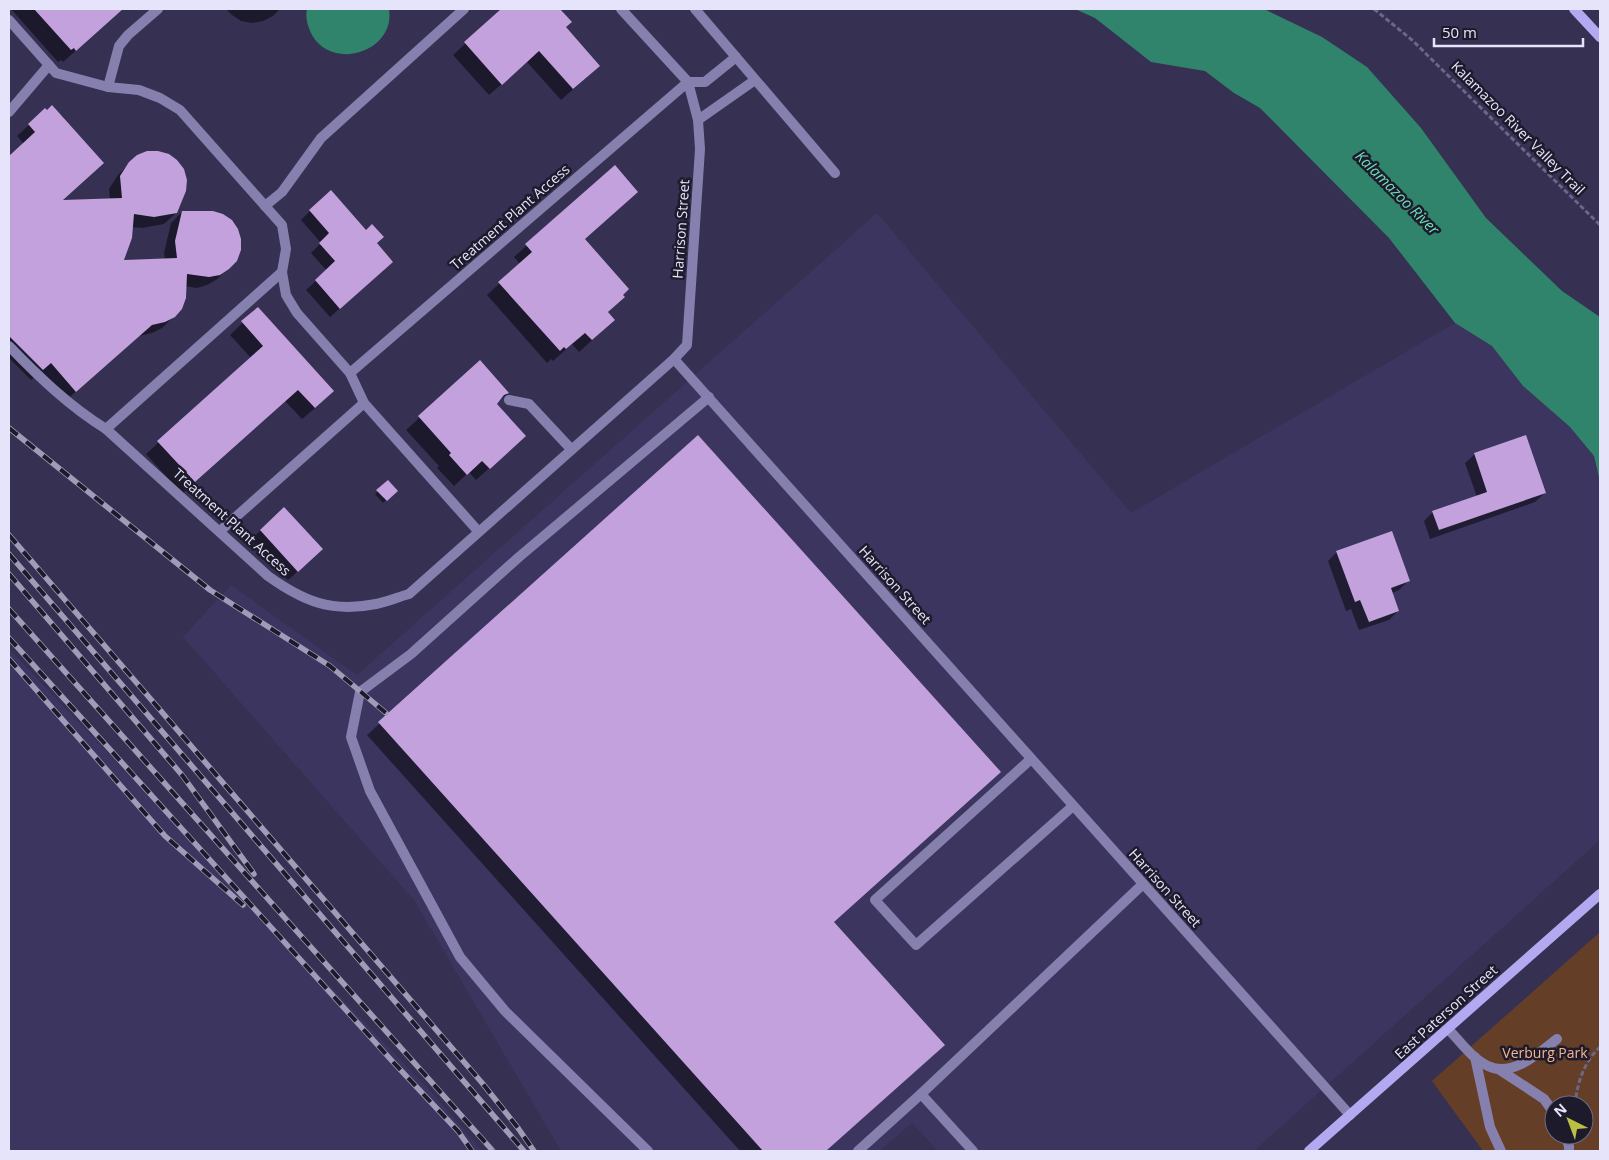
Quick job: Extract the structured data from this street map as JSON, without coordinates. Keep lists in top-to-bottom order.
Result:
{
  "streets": {
    "street": ["Treatment Plant Access", "Harrison Street", "East Paterson Street"],
    "path": ["Kalamazoo River Valley Trail"]
  },
  "crossings": [
    ["Treatment Plant Access", "Harrison Street"],
    ["Harrison Street", "East Paterson Street"]
  ],
  "water": ["Kalamazoo River"],
  "parks": ["Verburg Park"],
  "scale_bar": "50 m",
  "north": "top left"
}
